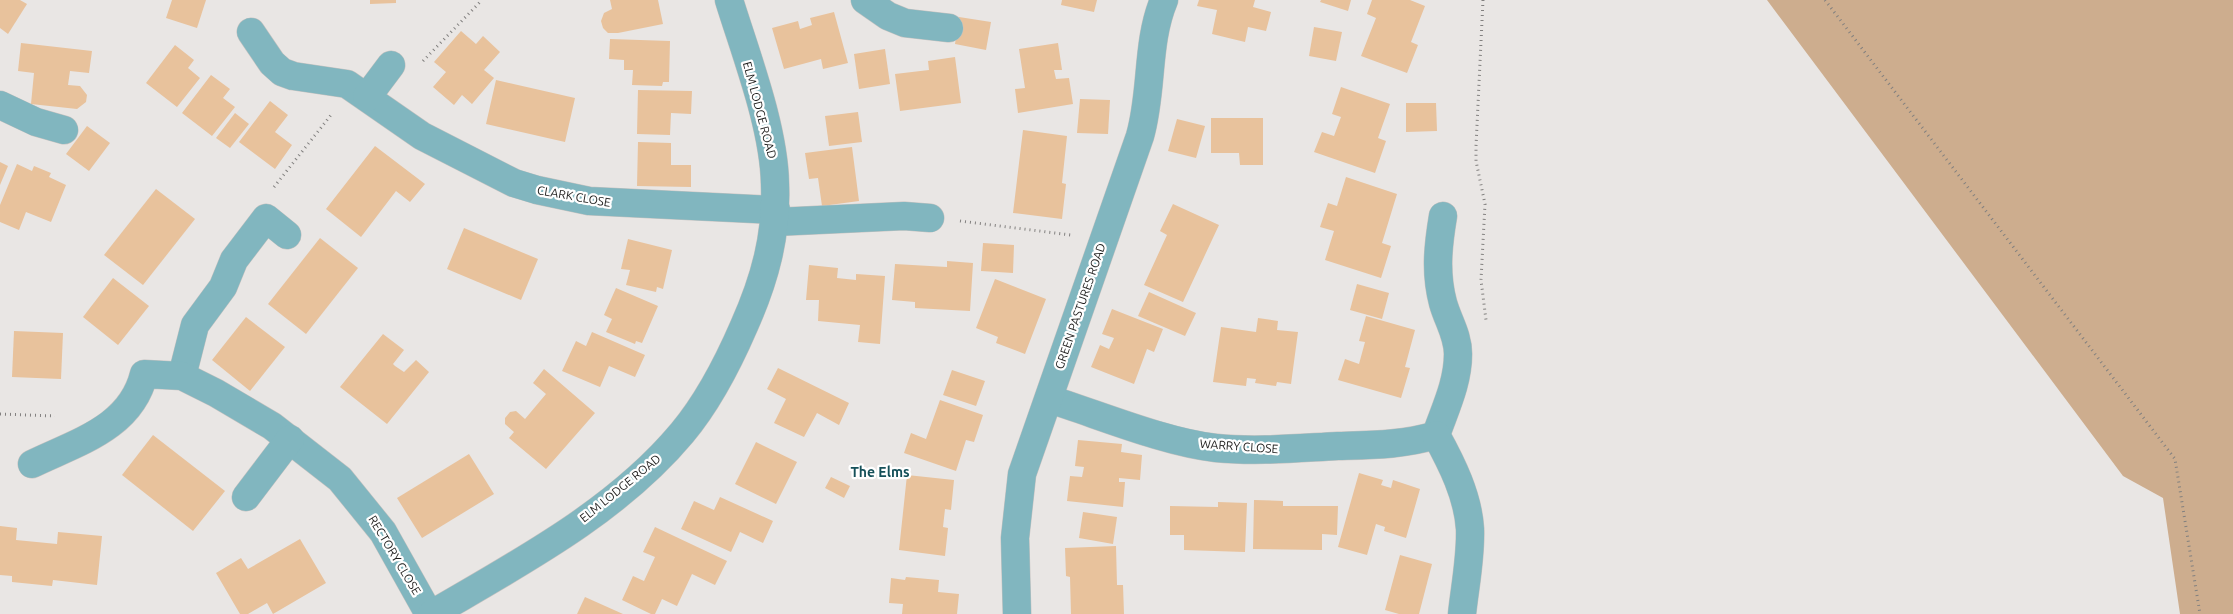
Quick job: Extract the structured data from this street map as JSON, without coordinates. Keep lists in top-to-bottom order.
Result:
{
  "streets": {
    "street": [
      "ELM LODGE ROAD",
      "CLARK CLOSE",
      "GREEN PASTURES ROAD",
      "WARRY CLOSE",
      "RECTORY CLOSE"
    ]
  },
  "crossings": [
    ["ELM LODGE ROAD", "CLARK CLOSE"],
    ["ELM LODGE ROAD", "RECTORY CLOSE"],
    ["GREEN PASTURES ROAD", "WARRY CLOSE"]
  ],
  "districts": ["The Elms"]
}
